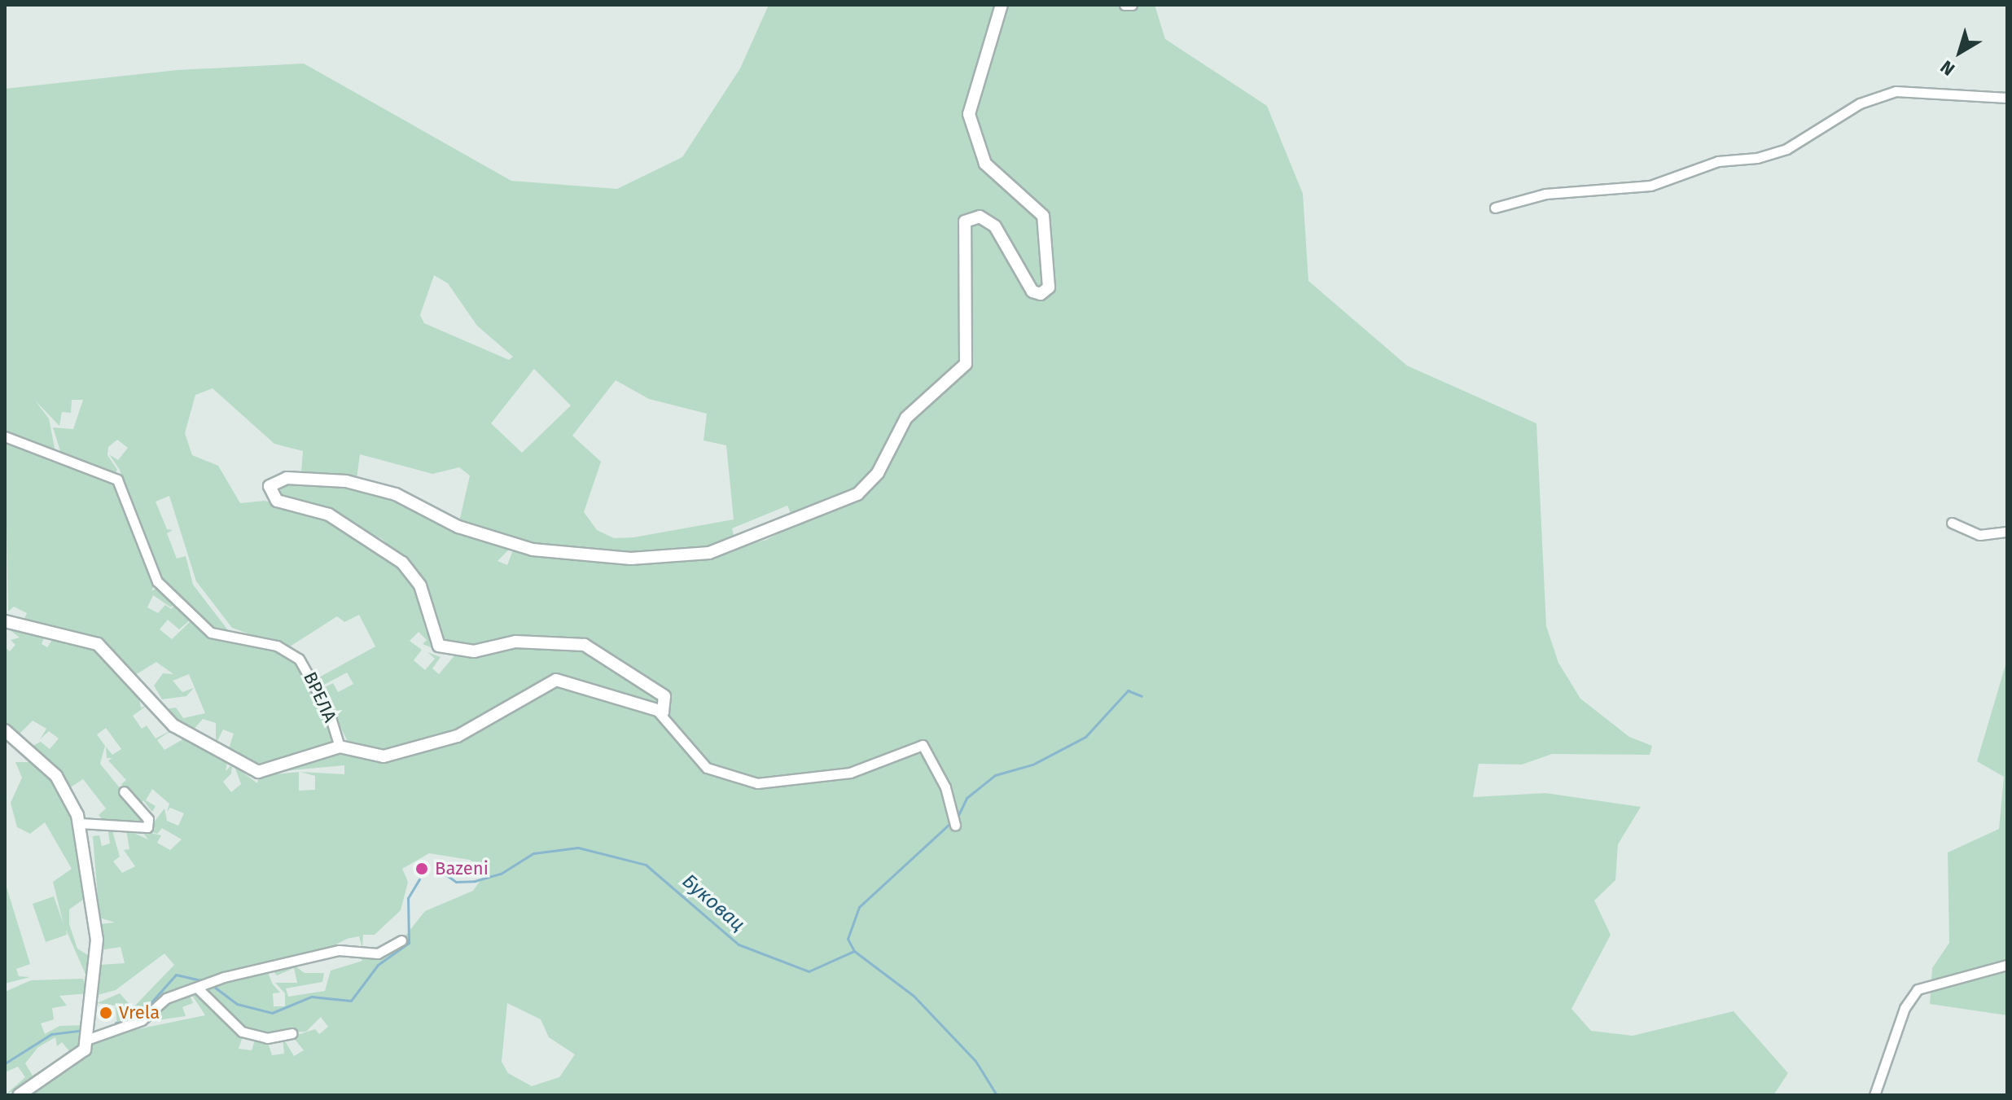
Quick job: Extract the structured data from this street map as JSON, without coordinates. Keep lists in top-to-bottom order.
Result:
{
  "streets": {
    "street": ["ВРЕЛА"]
  },
  "water": ["Буковац"],
  "places": ["Bazeni", "Vrela"],
  "north": "bottom left"
}
